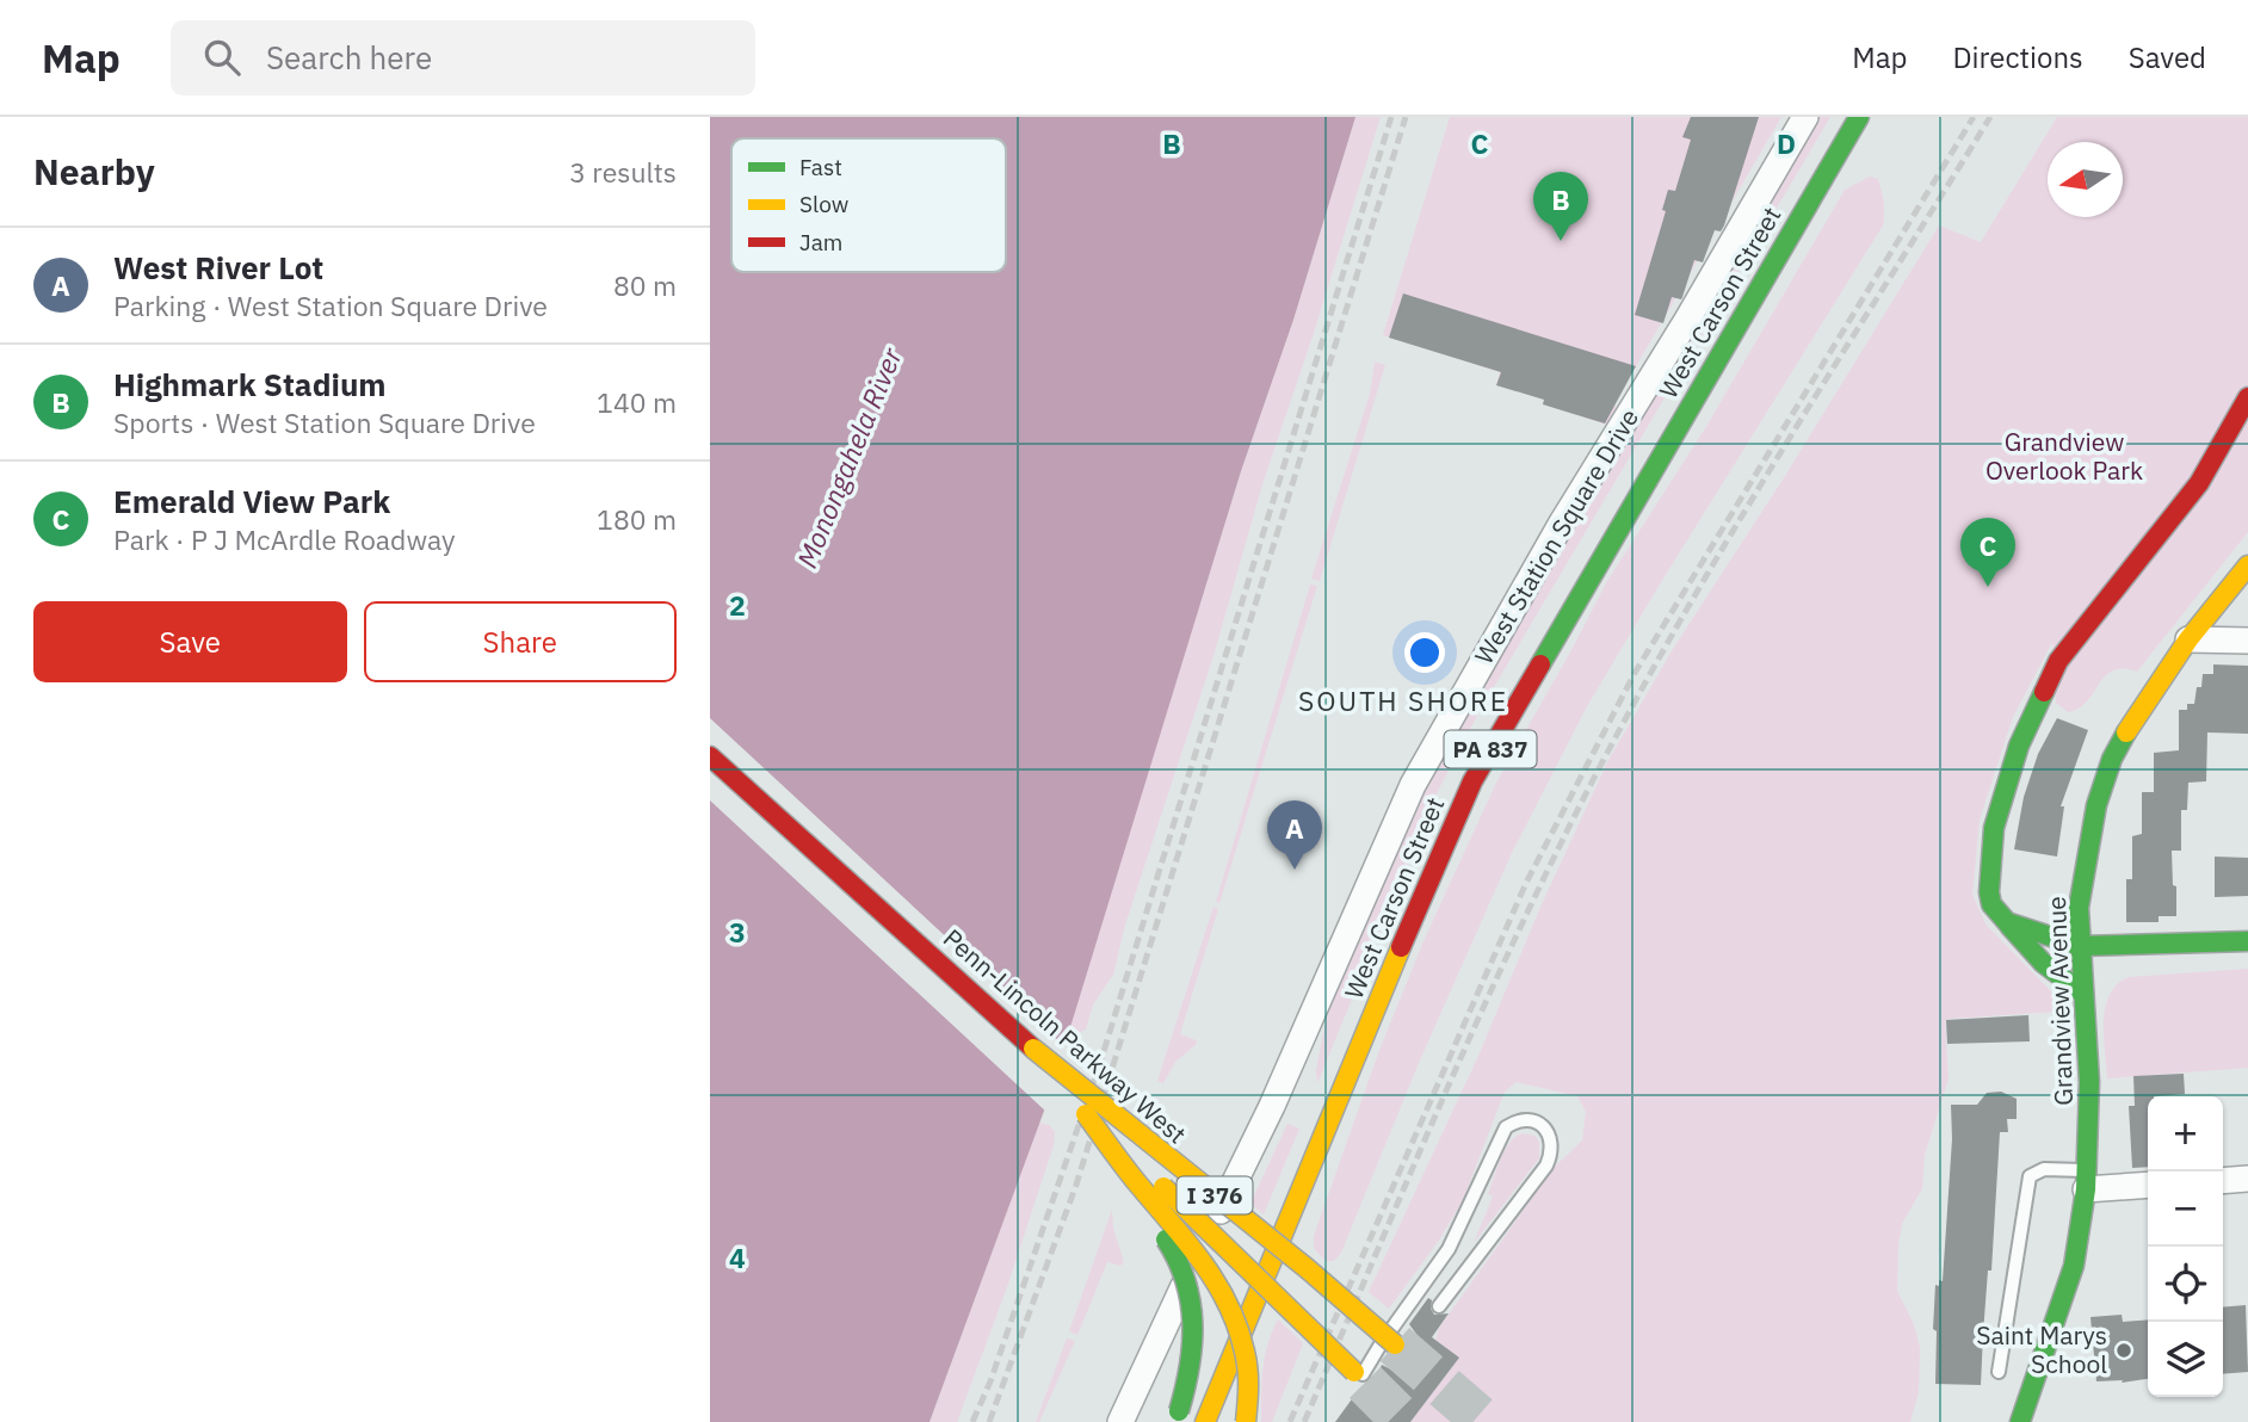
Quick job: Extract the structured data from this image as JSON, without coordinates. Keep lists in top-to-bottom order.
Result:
{
  "streets": {
    "main road": [
      "West Carson Street",
      "PA 837",
      "Grandview Avenue",
      "Penn-Lincoln Parkway West",
      "I 376"
    ],
    "street": ["West Station Square Drive"]
  },
  "districts": ["SOUTH SHORE"],
  "water": ["Monongahela River"],
  "parks": ["Grandview Overlook Park"],
  "places": ["Saint Marys School"],
  "legend": ["Fast", "Slow", "Jam"],
  "north": "left",
  "page": {
    "header": "Map",
    "search": "Search here",
    "nav": ["Map", "Directions", "Saved"],
    "heading": ["Nearby", "3 results"],
    "pins": ["B", "C", "A"],
    "list": [
      {
        "mark": "A",
        "name": "West River Lot",
        "note": "Parking · West Station Square Drive",
        "value": "80 m"
      },
      {
        "mark": "B",
        "name": "Highmark Stadium",
        "note": "Sports · West Station Square Drive",
        "value": "140 m"
      },
      {
        "mark": "C",
        "name": "Emerald View Park",
        "note": "Park · P J McArdle Roadway",
        "value": "180 m"
      }
    ],
    "buttons": ["Save", "Share"],
    "map_buttons": ["+", "−"]
  },
  "grid": {
    "columns": ["B", "C", "D"],
    "rows": ["2", "3", "4"]
  }
}
